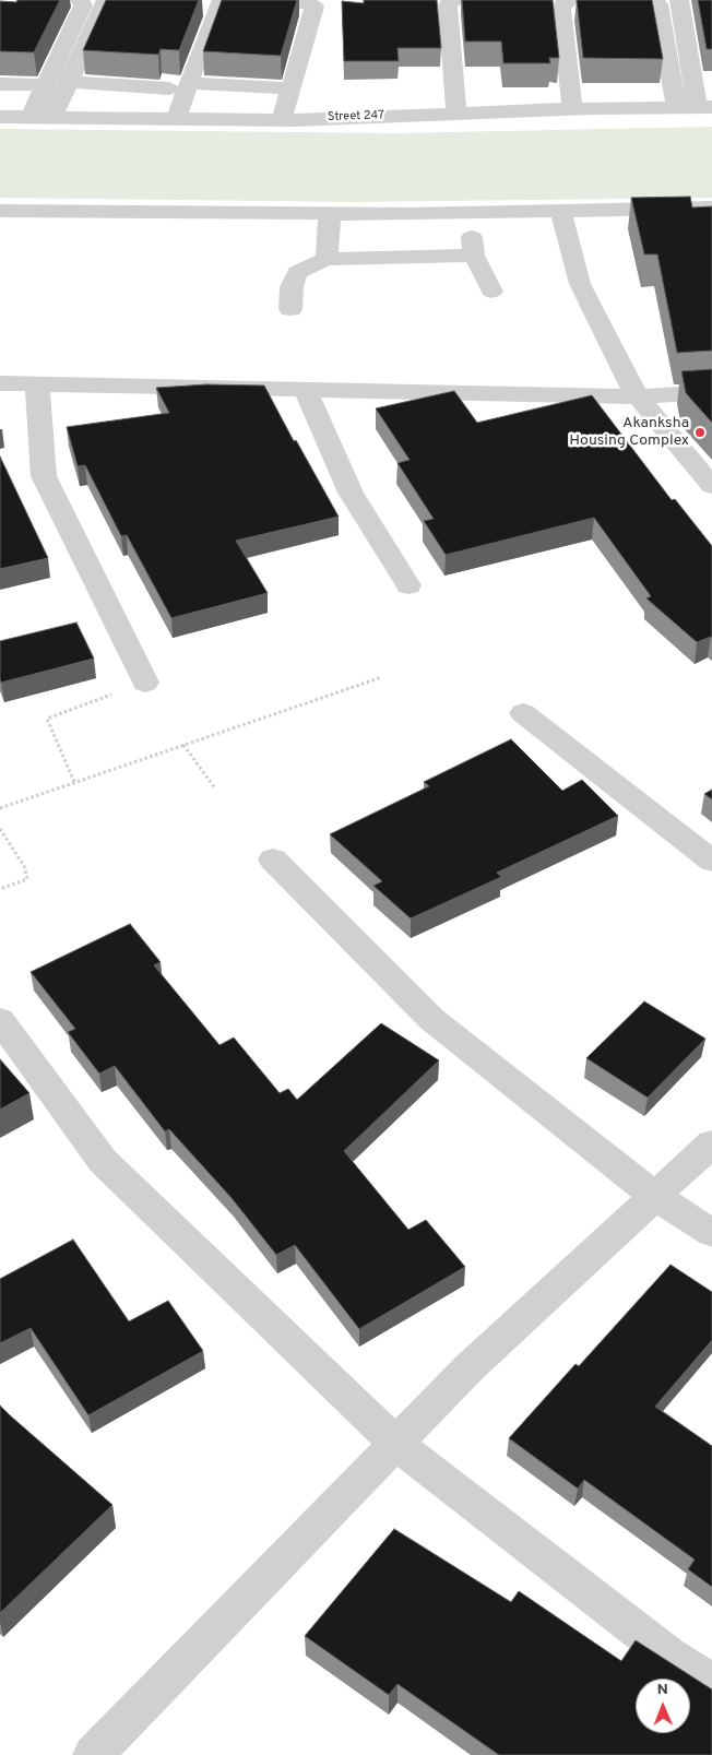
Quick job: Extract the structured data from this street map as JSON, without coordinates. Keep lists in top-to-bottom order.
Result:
{
  "streets": {
    "street": ["Street 247"]
  },
  "places": ["Akanksha Housing Complex"],
  "north": "top"
}
